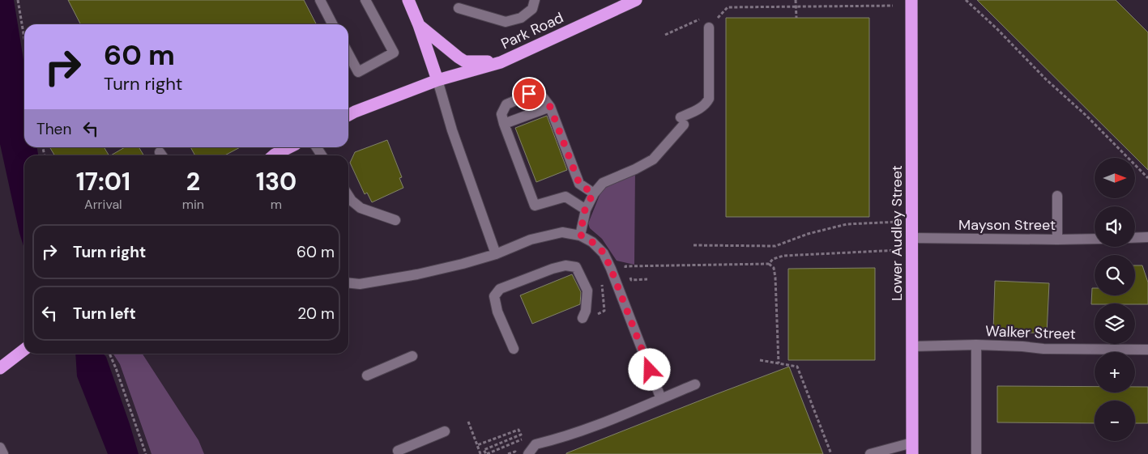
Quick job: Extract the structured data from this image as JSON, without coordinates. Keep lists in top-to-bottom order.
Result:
{
  "streets": {
    "highway": ["Park Road", "Lower Audley Street"],
    "street": ["Mayson Street", "Walker Street"]
  },
  "crossings": [
    ["Mayson Street", "Lower Audley Street"],
    ["Lower Audley Street", "Walker Street"]
  ],
  "north": "right",
  "page": {
    "turn": ["60 m", "Turn right"],
    "then": "Then",
    "eta": [
      "17:01",
      "Arrival",
      "2",
      "min",
      "130",
      "m"
    ],
    "map_buttons": ["+", "−"],
    "list": [
      {
        "name": "Turn right",
        "value": "60 m"
      },
      {
        "name": "Turn left",
        "value": "20 m"
      }
    ]
  }
}
